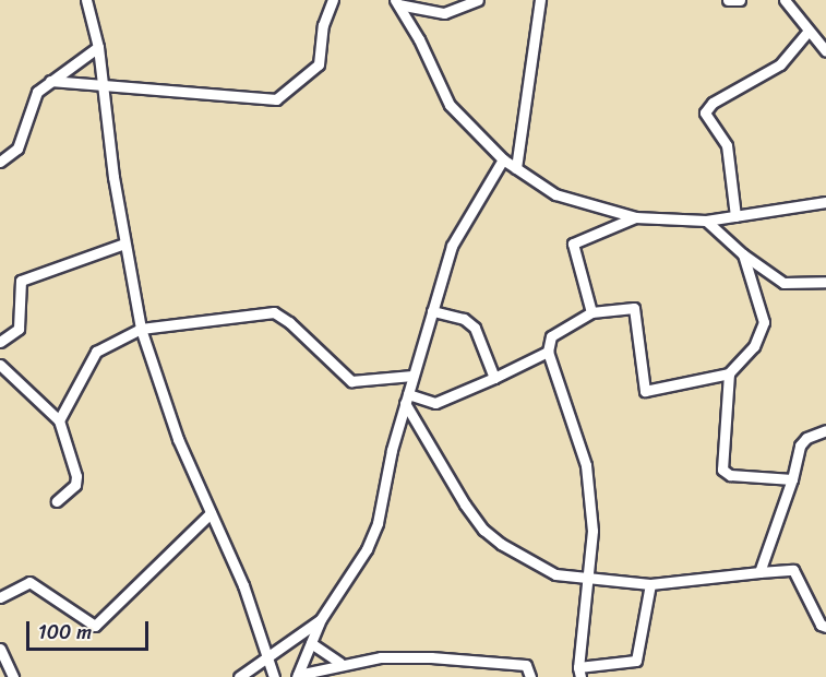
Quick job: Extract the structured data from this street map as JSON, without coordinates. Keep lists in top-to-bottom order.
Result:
{
  "scale_bar": "100 m"
}
